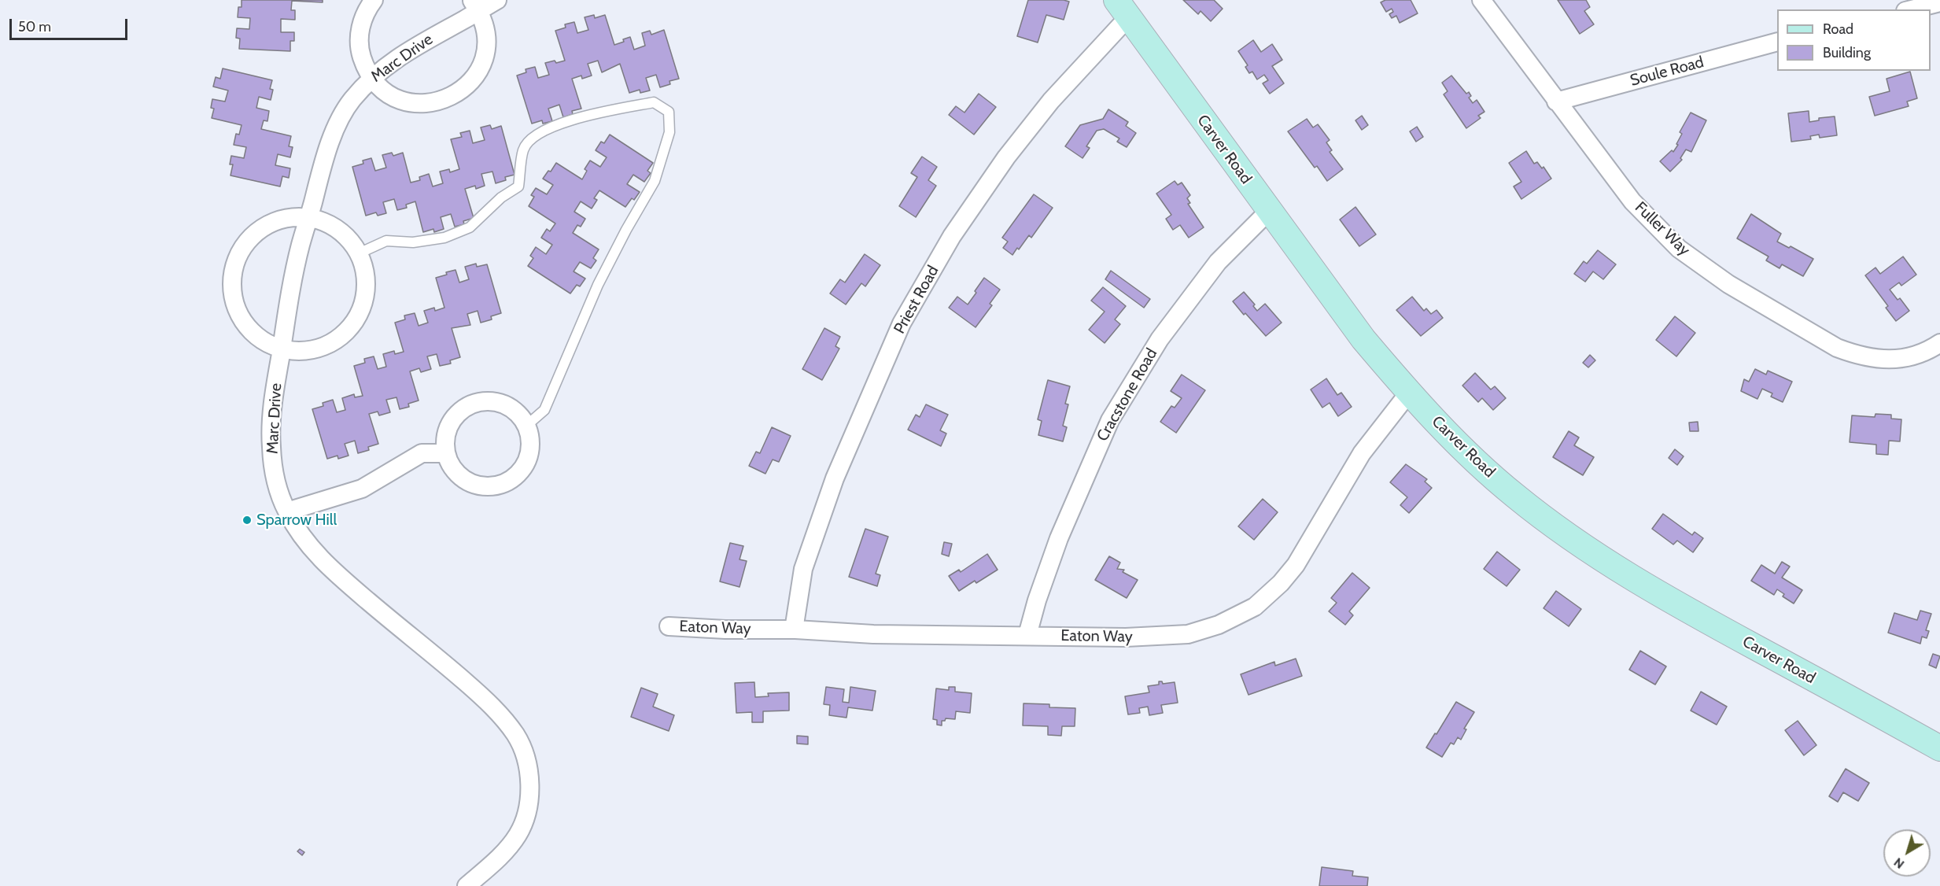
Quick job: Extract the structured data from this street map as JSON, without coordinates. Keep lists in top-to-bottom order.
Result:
{
  "streets": {
    "street": [
      "Marc Drive",
      "Soule Road",
      "Carver Road",
      "Fuller Way",
      "Priest Road",
      "Cracstone Road",
      "Eaton Way"
    ]
  },
  "crossings": [
    ["Soule Road", "Fuller Way"],
    ["Carver Road", "Priest Road"],
    ["Carver Road", "Cracstone Road"],
    ["Carver Road", "Eaton Way"],
    ["Priest Road", "Eaton Way"],
    ["Cracstone Road", "Eaton Way"]
  ],
  "places": ["Sparrow Hill"],
  "legend": ["Road", "Building"],
  "scale_bar": "50 m",
  "north": "bottom left"
}
